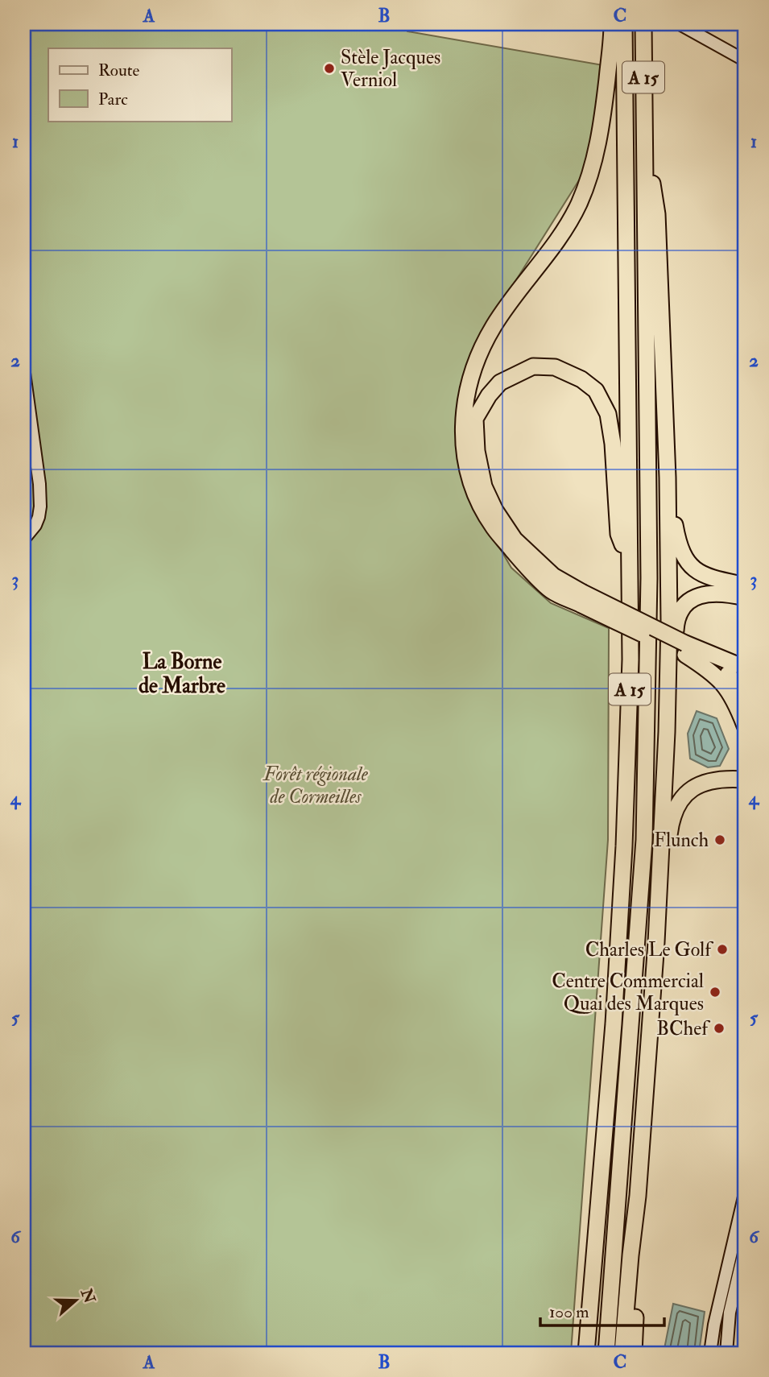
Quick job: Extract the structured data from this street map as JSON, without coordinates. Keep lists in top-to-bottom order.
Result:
{
  "streets": {
    "highway": ["A 15"]
  },
  "districts": ["La Borne de Marbre"],
  "parks": ["Forêt régionale de Cormeilles"],
  "places": [
    "Stèle Jacques Verniol",
    "Flunch",
    "Charles Le Golf",
    "Centre Commercial Quai des Marques",
    "BChef"
  ],
  "legend": ["Route", "Parc"],
  "scale_bar": "100 m",
  "north": "right",
  "grid": {
    "columns": ["A", "B", "C"],
    "rows": [
      "1",
      "2",
      "3",
      "4",
      "5",
      "6"
    ]
  }
}
